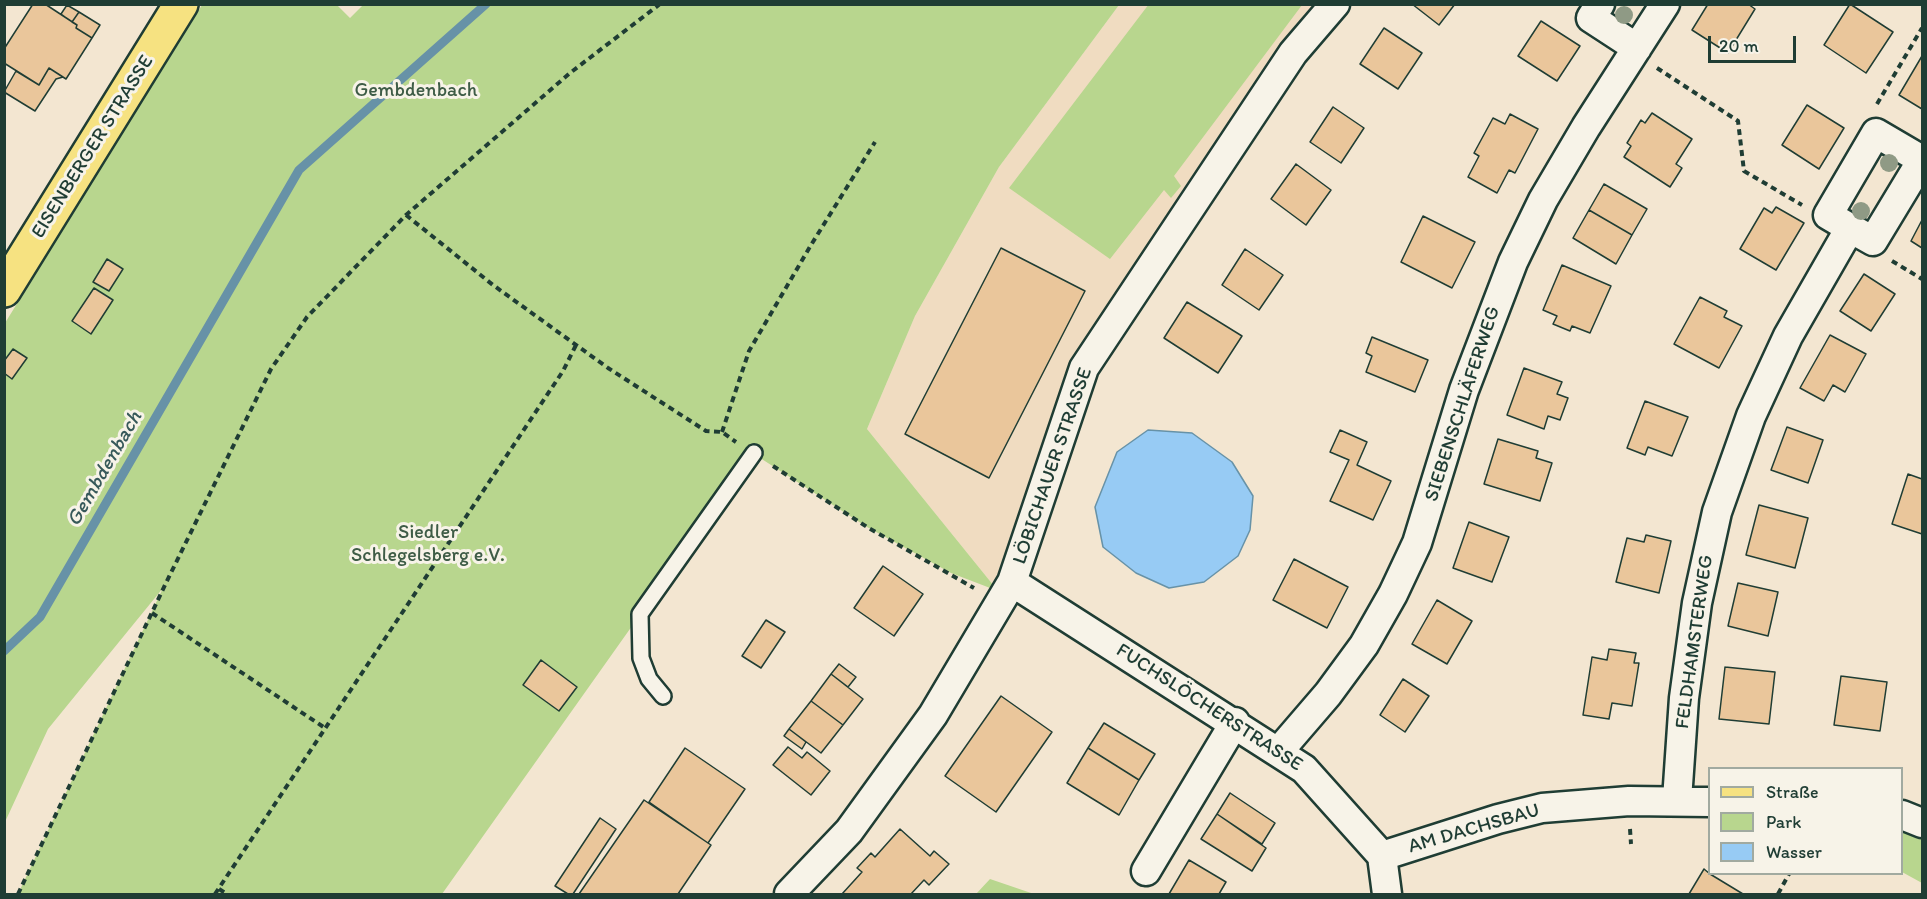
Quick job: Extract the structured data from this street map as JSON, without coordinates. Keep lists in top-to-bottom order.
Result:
{
  "streets": {
    "main road": ["EISENBERGER STRASSE"],
    "street": [
      "SIEBENSCHLÄFERWEG",
      "LÖBICHAUER STRASSE",
      "FELDHAMSTERWEG",
      "FUCHSLÖCHERSTRASSE",
      "AM DACHSBAU"
    ]
  },
  "crossings": [
    ["SIEBENSCHLÄFERWEG", "FUCHSLÖCHERSTRASSE"],
    ["LÖBICHAUER STRASSE", "FUCHSLÖCHERSTRASSE"],
    ["FELDHAMSTERWEG", "AM DACHSBAU"],
    ["FUCHSLÖCHERSTRASSE", "AM DACHSBAU"]
  ],
  "water": ["Gembdenbach"],
  "parks": ["Gembdenbach", "Siedler Schlegelsberg e.V."],
  "legend": ["Straße", "Park", "Wasser"],
  "scale_bar": "20 m"
}
